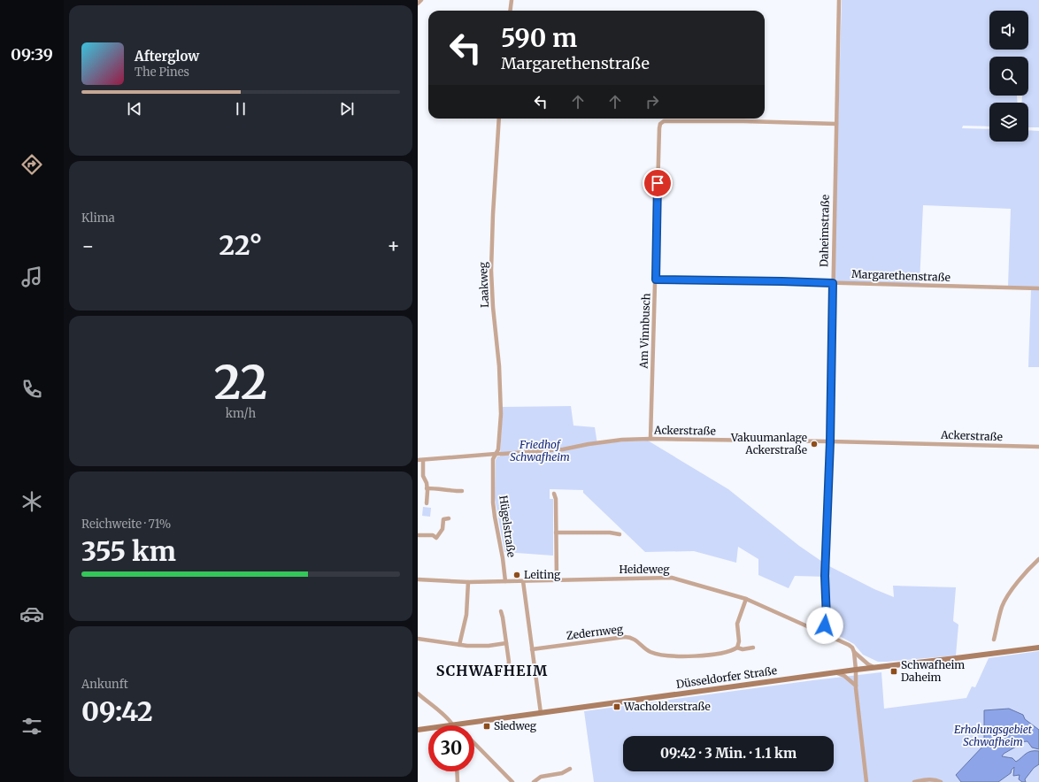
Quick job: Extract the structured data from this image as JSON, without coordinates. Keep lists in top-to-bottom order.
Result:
{
  "streets": {
    "main road": ["Düsseldorfer Straße"],
    "street": [
      "Daheimstraße",
      "Margarethenstraße",
      "Laakweg",
      "Am Vinnbusch",
      "Ackerstraße",
      "Hügelstraße",
      "Heideweg",
      "Zedernweg"
    ]
  },
  "crossings": [
    ["Daheimstraße", "Margarethenstraße"],
    ["Daheimstraße", "Am Vinnbusch"],
    ["Daheimstraße", "Ackerstraße"],
    ["Daheimstraße", "Heideweg"],
    ["Margarethenstraße", "Am Vinnbusch"],
    ["Laakweg", "Ackerstraße"],
    ["Laakweg", "Hügelstraße"],
    ["Am Vinnbusch", "Ackerstraße"],
    ["Ackerstraße", "Hügelstraße"],
    ["Hügelstraße", "Heideweg"],
    ["Heideweg", "Düsseldorfer Straße"]
  ],
  "districts": ["SCHWAFHEIM"],
  "parks": ["Friedhof Schwafheim", "Erholungsgebiet Schwafheim"],
  "places": {
    "other": ["Vakuumanlage Ackerstraße", "Leiting"],
    "transit": ["Schwafheim Daheim", "Wacholderstraße", "Siedweg"]
  },
  "page": {
    "tabs": "09:39",
    "turn": ["590 m", "Margarethenstraße"],
    "song": ["Afterglow", "The Pines"],
    "tile": [
      "Klima",
      ["22", "km/h"],
      ["Reichweite · 71%", "355 km"],
      ["Ankunft", "09:42"]
    ],
    "heat": ["−", "22°", "+"],
    "limit": "30",
    "trip": "09:42 · 3 Min. · 1.1 km"
  }
}
